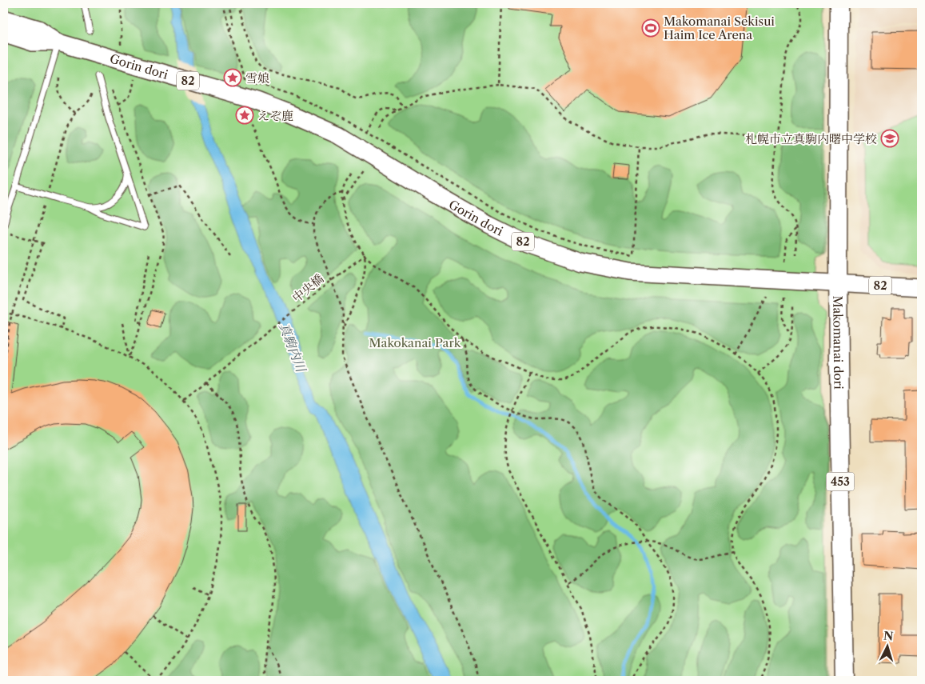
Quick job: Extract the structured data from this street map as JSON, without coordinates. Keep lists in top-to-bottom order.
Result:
{
  "streets": {
    "highway": ["Makomanai dori", "453"],
    "main road": ["Gorin dori", "82"],
    "path": ["中央橋"]
  },
  "crossings": [
    ["Gorin dori", "Makomanai dori"]
  ],
  "water": ["真駒内川"],
  "parks": ["Makokanai Park"],
  "places": {
    "sports": ["Makomanai Sekisui Haim Ice Arena"],
    "place": ["雪娘", "えぞ鹿"],
    "school or university": ["札幌市立真駒内曙中学校"]
  },
  "north": "top"
}
